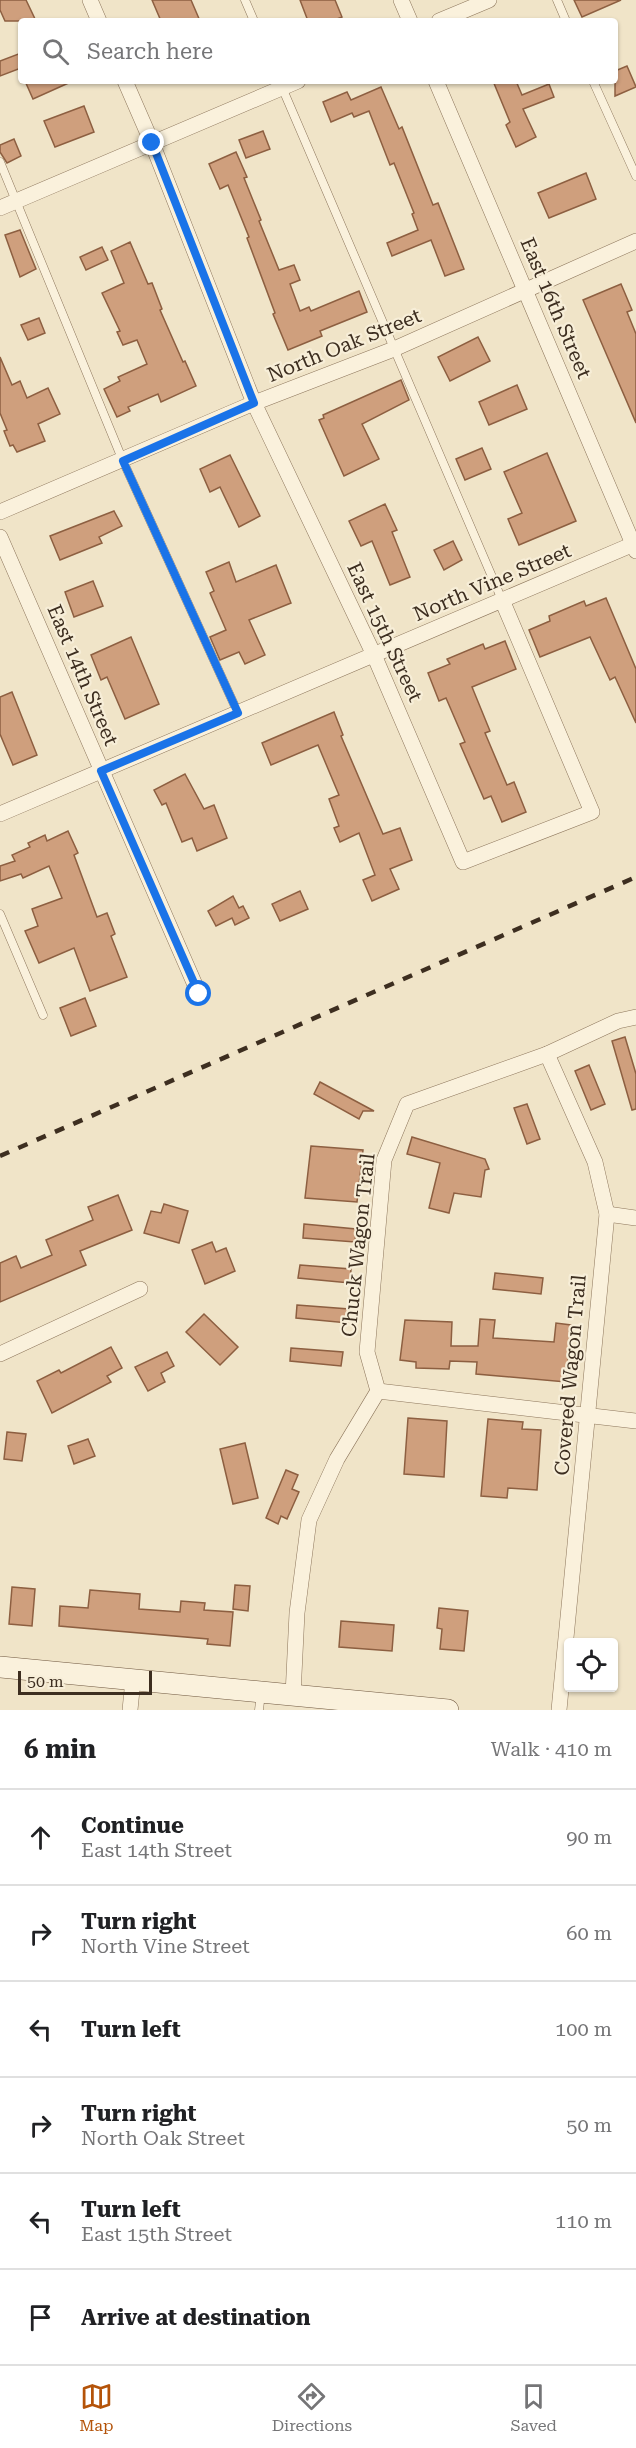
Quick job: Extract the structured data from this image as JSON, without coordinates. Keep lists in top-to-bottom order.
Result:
{
  "streets": {
    "street": [
      "East 16th Street",
      "North Oak Street",
      "North Vine Street",
      "East 15th Street",
      "East 14th Street",
      "Chuck Wagon Trail",
      "Covered Wagon Trail"
    ]
  },
  "crossings": [
    ["East 16th Street", "North Oak Street"],
    ["East 16th Street", "North Vine Street"],
    ["North Oak Street", "East 15th Street"],
    ["North Vine Street", "East 15th Street"],
    ["North Vine Street", "East 14th Street"],
    ["Chuck Wagon Trail", "Covered Wagon Trail"]
  ],
  "scale_bar": "50 m",
  "page": {
    "search": "Search here",
    "scale": "50 m",
    "heading": ["6 min", "Walk · 410 m"],
    "list": [
      ["Continue", "East 14th Street", "90 m"],
      ["Turn right", "North Vine Street", "60 m"],
      ["Turn left", "100 m"],
      ["Turn right", "North Oak Street", "50 m"],
      ["Turn left", "East 15th Street", "110 m"],
      "Arrive at destination"
    ],
    "nav": ["Map", "Directions", "Saved"]
  }
}
